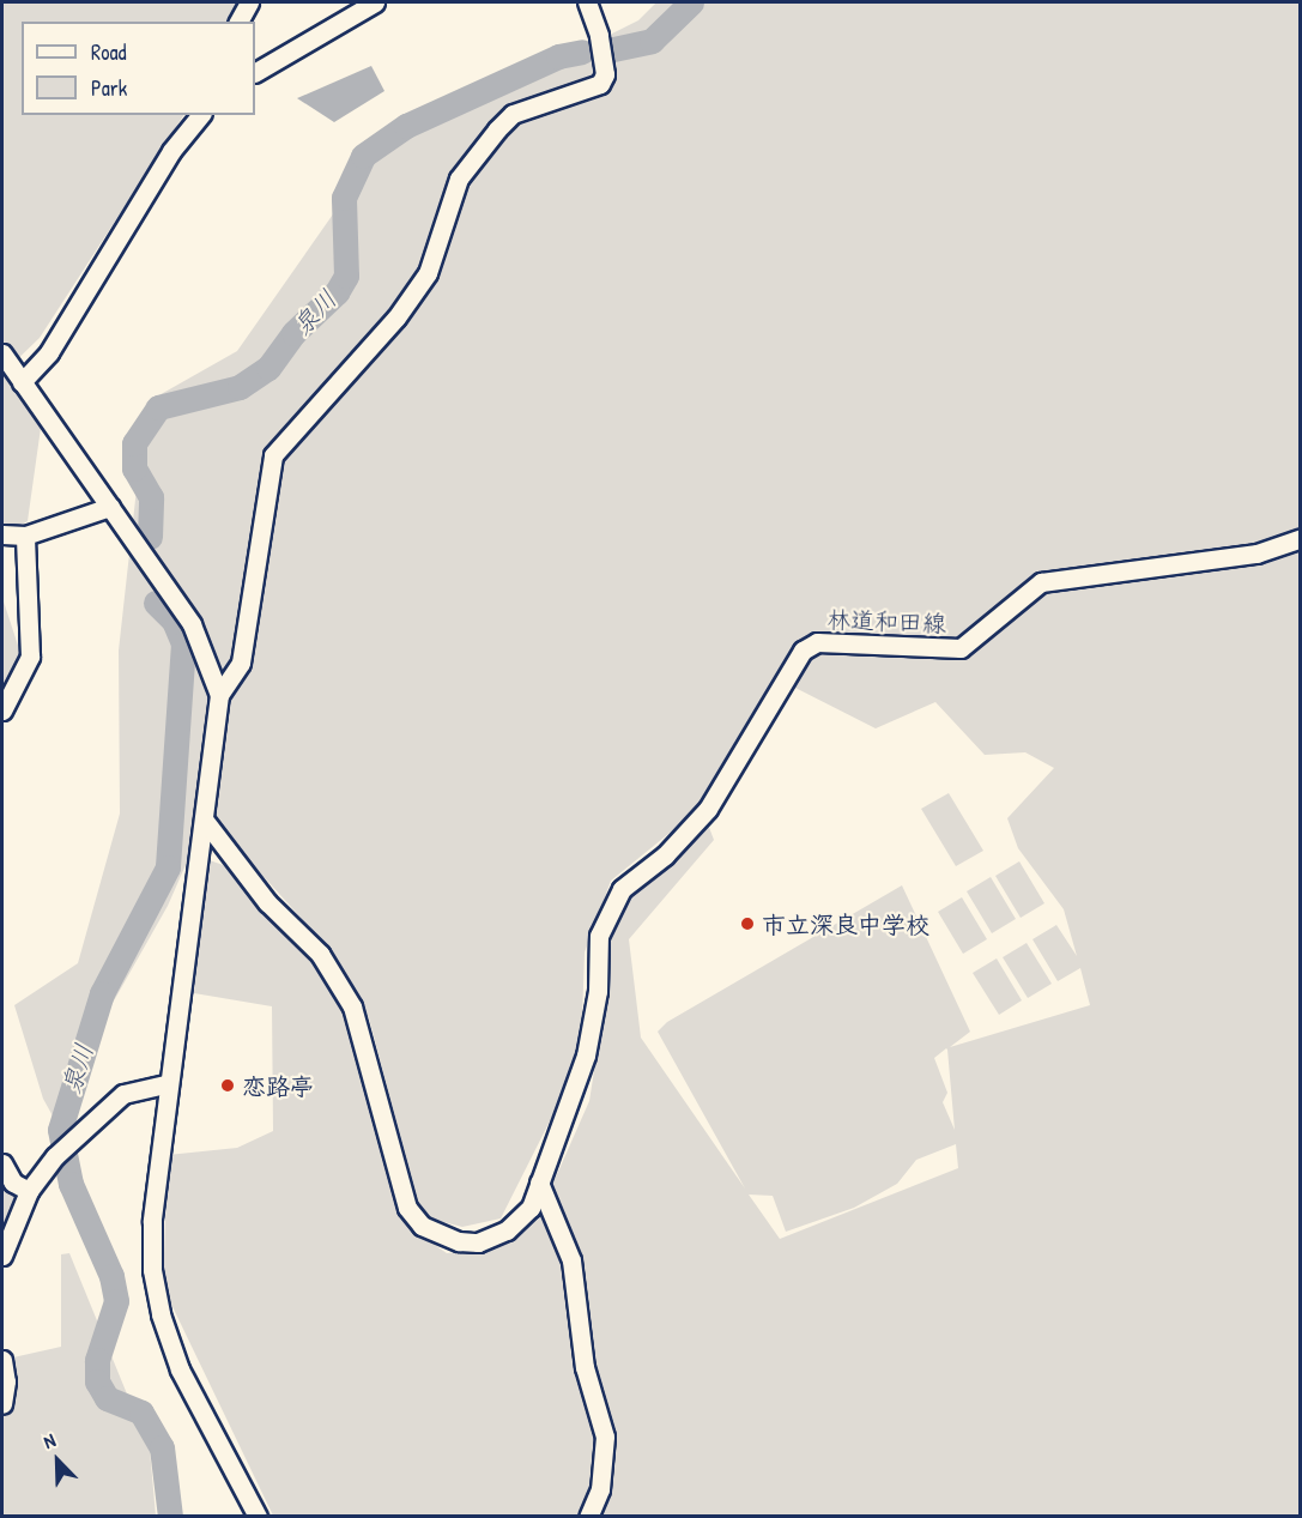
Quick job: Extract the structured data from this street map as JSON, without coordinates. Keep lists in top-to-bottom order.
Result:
{
  "streets": {
    "street": ["林道和田線"]
  },
  "water": ["泉川"],
  "places": ["市立深良中学校", "恋路亭"],
  "legend": ["Road", "Park"],
  "north": "top left"
}
